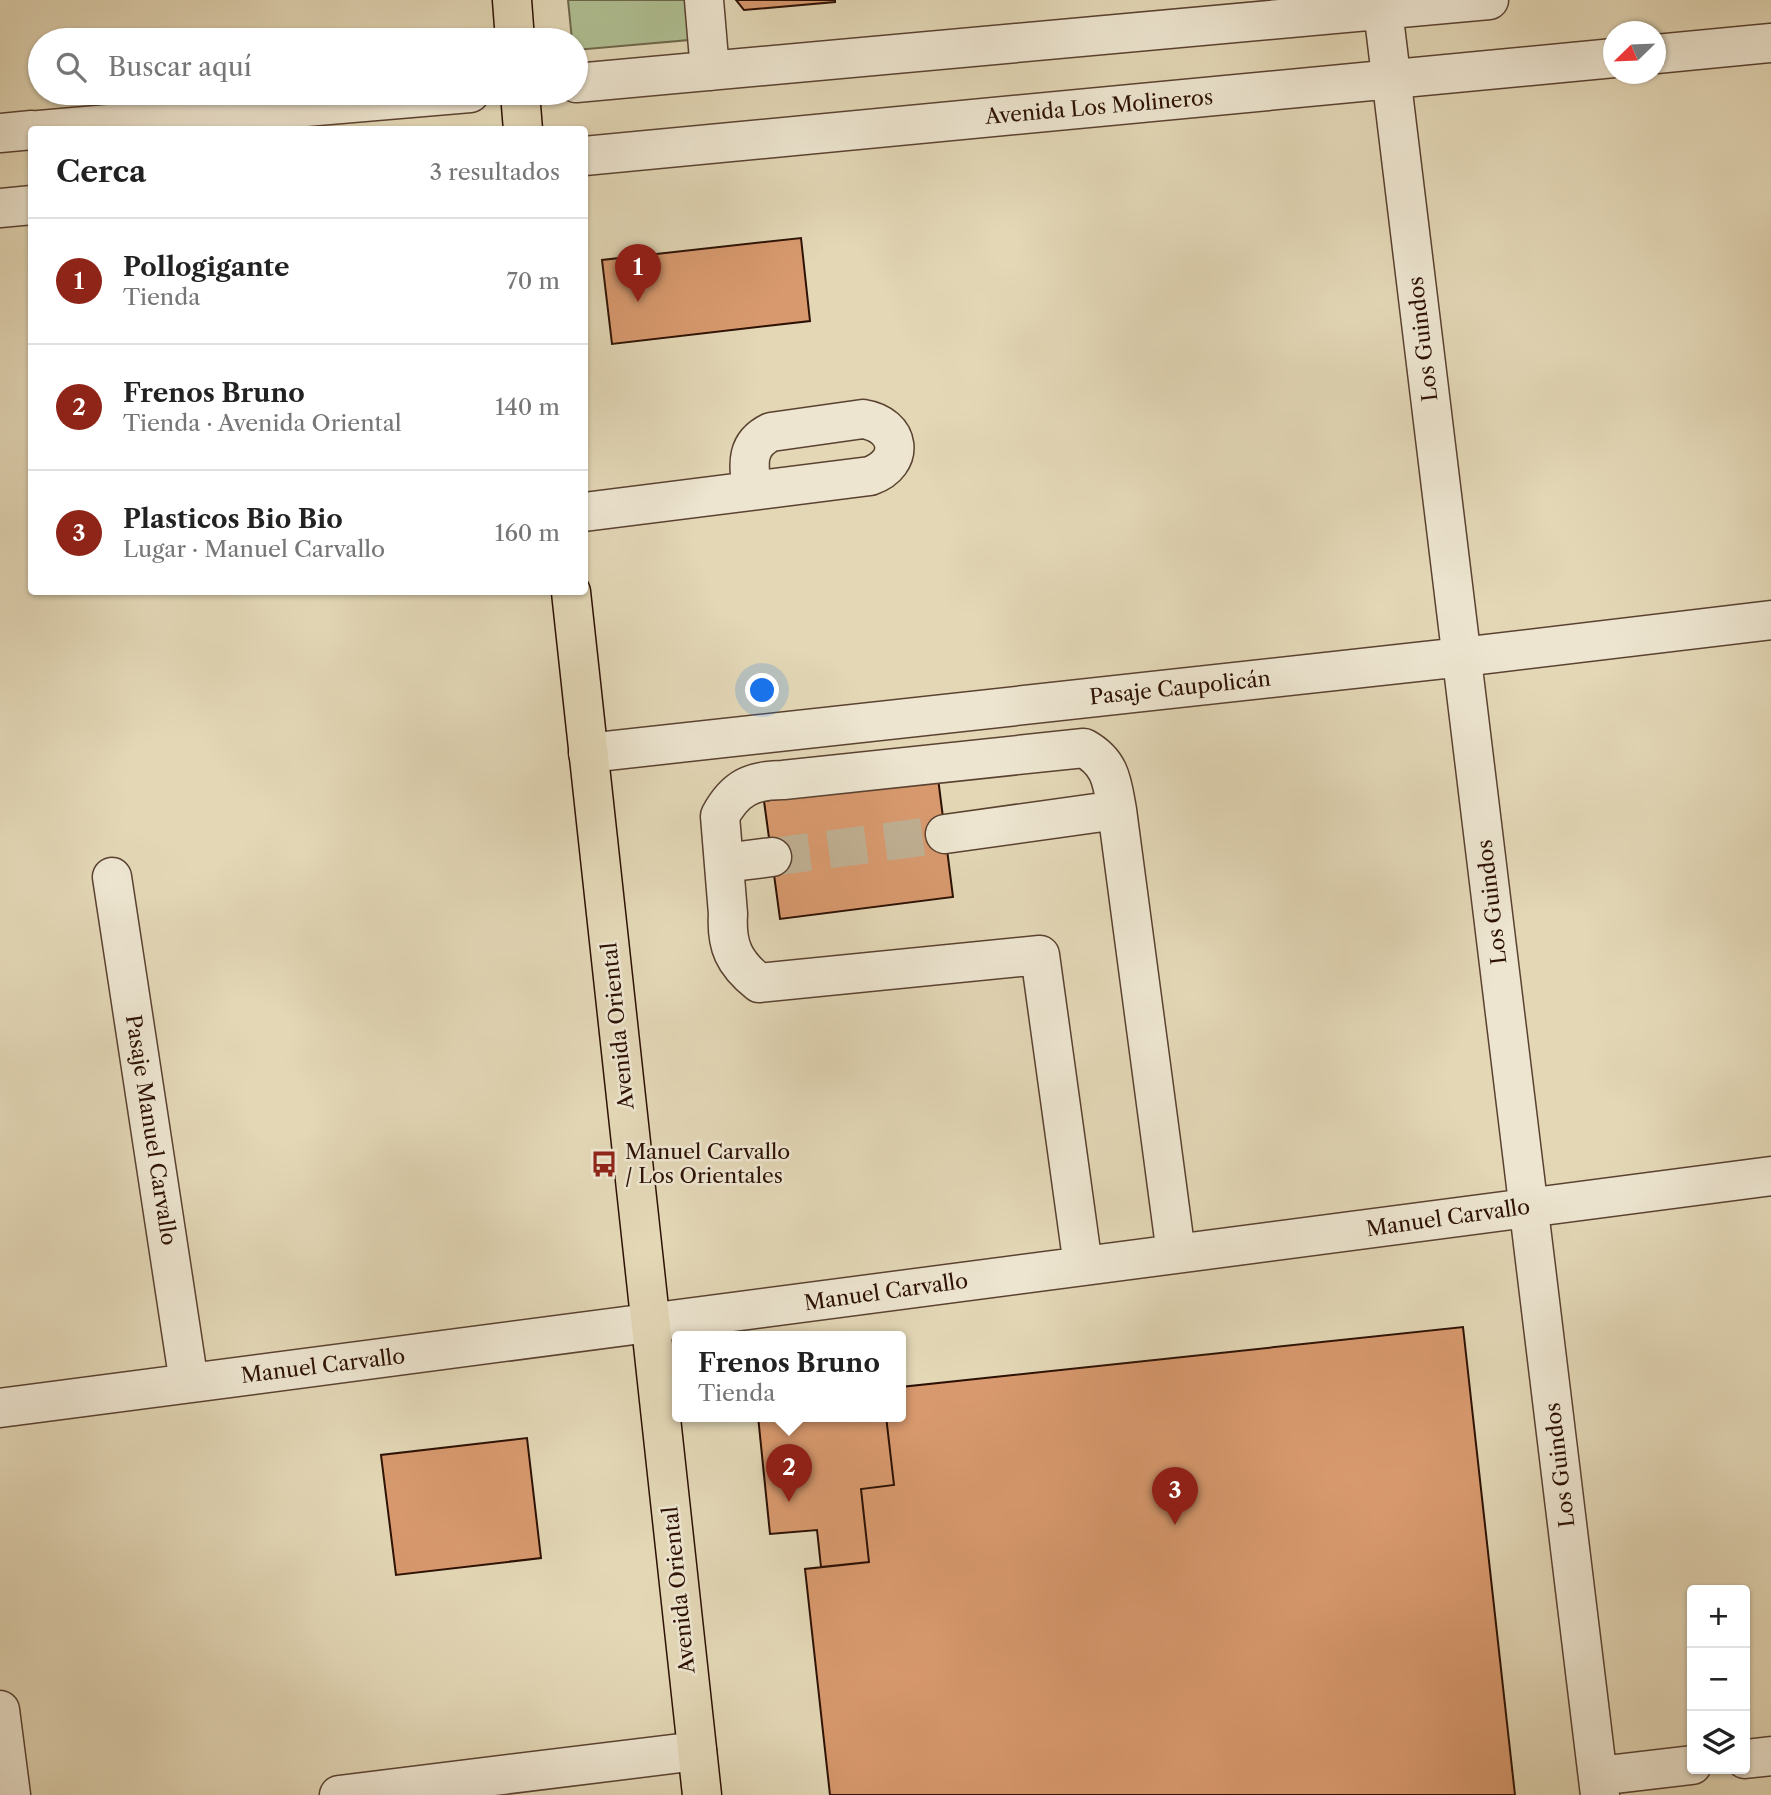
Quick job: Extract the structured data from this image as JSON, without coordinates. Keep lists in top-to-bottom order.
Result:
{
  "streets": {
    "main road": ["Avenida Oriental"],
    "street": [
      "Avenida Los Molineros",
      "Los Guindos",
      "Pasaje Caupolicán",
      "Pasaje Manuel Carvallo",
      "Manuel Carvallo"
    ]
  },
  "crossings": [
    ["Avenida Los Molineros", "Los Guindos"],
    ["Los Guindos", "Pasaje Caupolicán"],
    ["Los Guindos", "Manuel Carvallo"],
    ["Pasaje Caupolicán", "Avenida Oriental"],
    ["Avenida Oriental", "Manuel Carvallo"],
    ["Pasaje Manuel Carvallo", "Manuel Carvallo"]
  ],
  "places": {
    "bus stop": ["Manuel Carvallo / Los Orientales"]
  },
  "north": "bottom left",
  "page": {
    "search": "Buscar aquí",
    "heading": ["Cerca", "3 resultados"],
    "list": [
      {
        "mark": "1",
        "name": "Pollogigante",
        "note": "Tienda",
        "value": "70 m"
      },
      {
        "mark": "2",
        "name": "Frenos Bruno",
        "note": "Tienda · Avenida Oriental",
        "value": "140 m"
      },
      {
        "mark": "3",
        "name": "Plasticos Bio Bio",
        "note": "Lugar · Manuel Carvallo",
        "value": "160 m"
      }
    ],
    "pins": ["1", "2", "3"],
    "popup": ["Frenos Bruno", "Tienda"],
    "map_buttons": ["+", "−"]
  }
}
